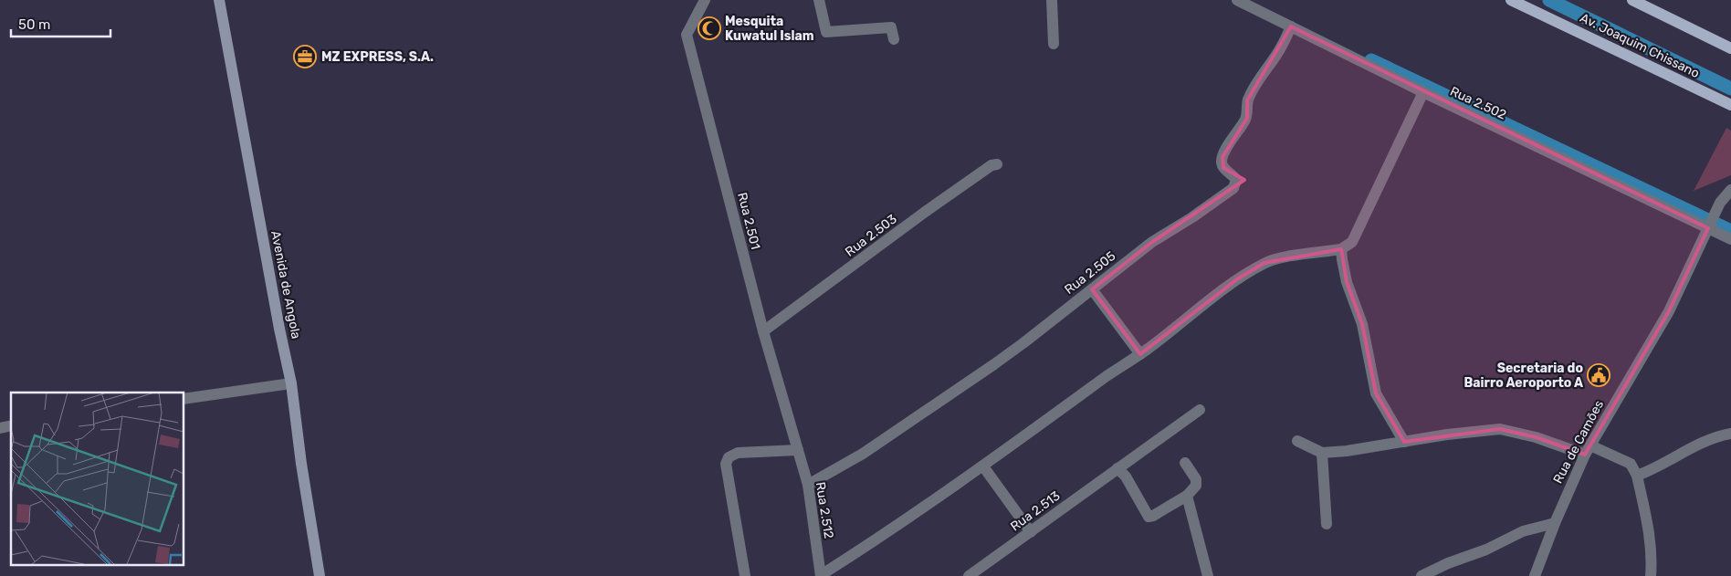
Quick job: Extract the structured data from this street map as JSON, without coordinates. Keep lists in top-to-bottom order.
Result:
{
  "streets": {
    "main road": ["Av. Joaquim Chissano", "Avenida de Angola"],
    "street": [
      "Rua 2.502",
      "Rua 2.501",
      "Rua 2.503",
      "Rua 2.505",
      "Rua de Camões",
      "Rua 2.512",
      "Rua 2.513"
    ]
  },
  "crossings": [
    ["Rua 2.502", "Rua 2.505"],
    ["Rua 2.502", "Rua de Camões"],
    ["Rua 2.501", "Rua 2.503"],
    ["Rua 2.501", "Rua 2.512"],
    ["Rua 2.505", "Rua 2.512"]
  ],
  "places": {
    "mosque": ["Mesquita Kuwatul Islam"],
    "office": ["MZ EXPRESS, S.A."],
    "public building": ["Secretaria do Bairro Aeroporto A"]
  },
  "scale_bar": "50 m"
}
